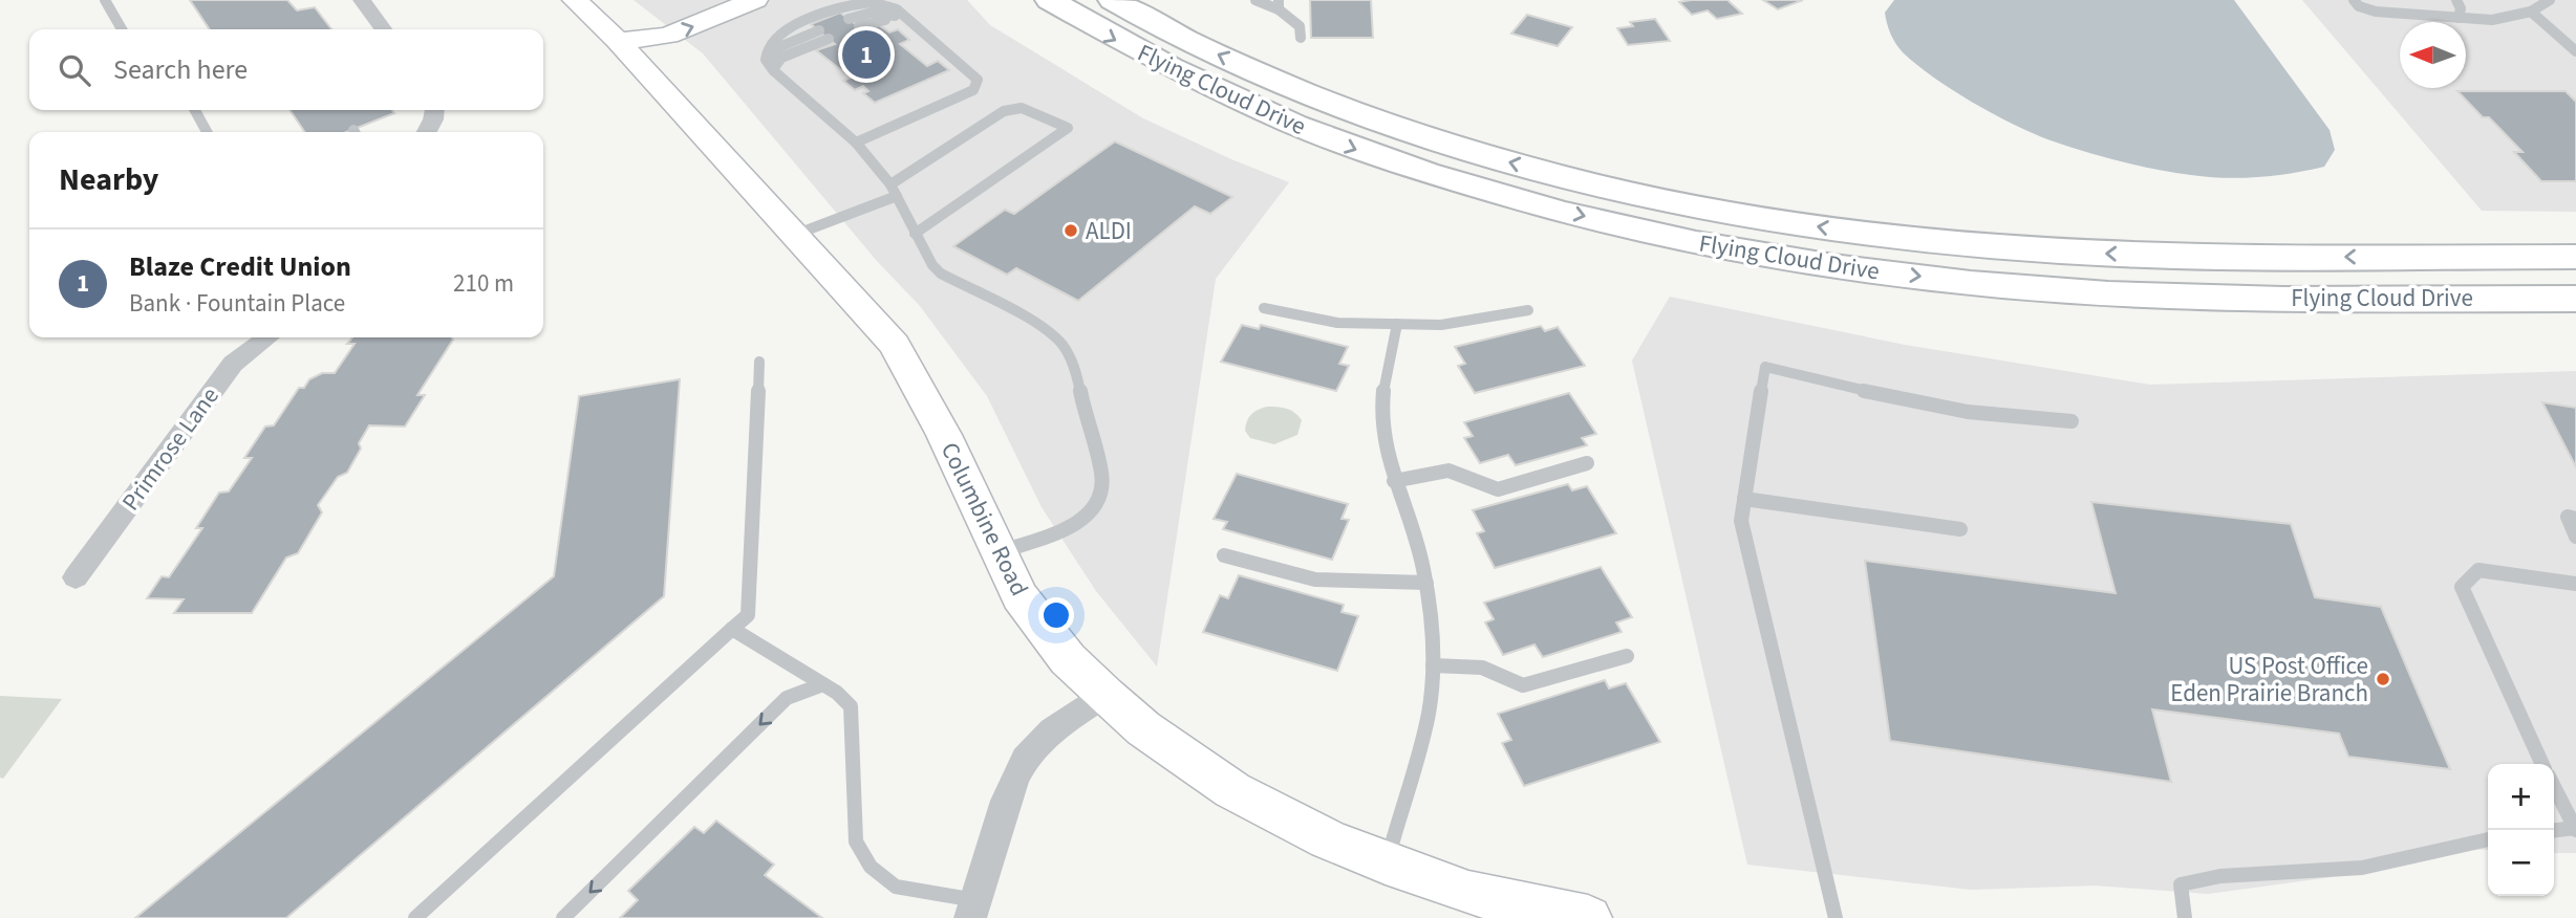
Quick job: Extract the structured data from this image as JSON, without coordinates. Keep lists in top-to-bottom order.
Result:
{
  "streets": {
    "main road": ["Flying Cloud Drive"],
    "street": ["Primrose Lane", "Columbine Road"]
  },
  "places": ["ALDI", "US Post Office Eden Prairie Branch"],
  "north": "left",
  "page": {
    "pins": "1",
    "search": "Search here",
    "heading": "Nearby",
    "list": [
      {
        "mark": "1",
        "name": "Blaze Credit Union",
        "note": "Bank · Fountain Place",
        "value": "210 m"
      }
    ],
    "map_buttons": ["+", "−"]
  }
}
